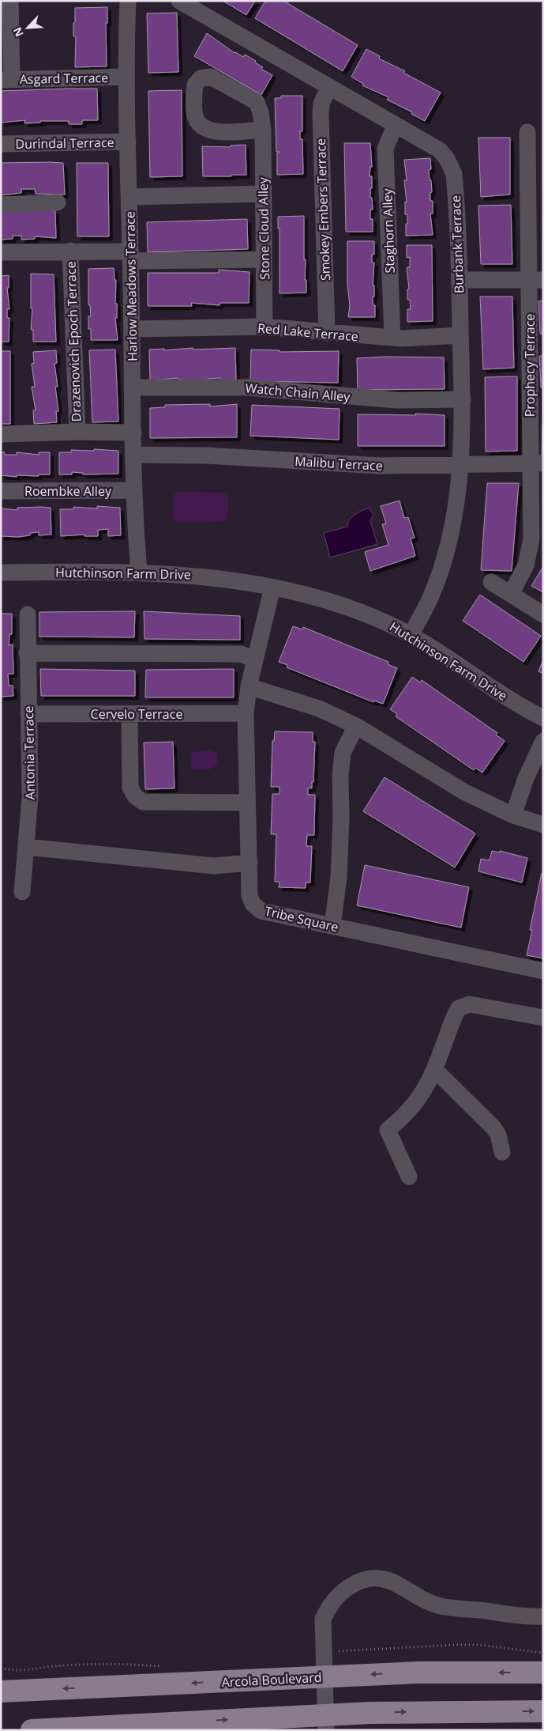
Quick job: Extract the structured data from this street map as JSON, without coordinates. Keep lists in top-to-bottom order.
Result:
{
  "streets": {
    "main road": ["Arcola Boulevard"],
    "street": [
      "Asgard Terrace",
      "Durindal Terrace",
      "Smokey Embers Terrace",
      "Stone Cloud Alley",
      "Staghorn Alley",
      "Burbank Terrace",
      "Harlow Meadows Terrace",
      "Red Lake Terrace",
      "Drazenovich Epoch Terrace",
      "Prophecy Terrace",
      "Watch Chain Alley",
      "Malibu Terrace",
      "Roembke Alley",
      "Hutchinson Farm Drive",
      "Cervelo Terrace",
      "Antonia Terrace",
      "Tribe Square"
    ]
  },
  "crossings": [
    ["Asgard Terrace", "Harlow Meadows Terrace"],
    ["Durindal Terrace", "Harlow Meadows Terrace"],
    ["Smokey Embers Terrace", "Burbank Terrace"],
    ["Smokey Embers Terrace", "Red Lake Terrace"],
    ["Stone Cloud Alley", "Red Lake Terrace"],
    ["Staghorn Alley", "Burbank Terrace"],
    ["Staghorn Alley", "Red Lake Terrace"],
    ["Burbank Terrace", "Red Lake Terrace"],
    ["Burbank Terrace", "Watch Chain Alley"],
    ["Burbank Terrace", "Malibu Terrace"],
    ["Burbank Terrace", "Hutchinson Farm Drive"],
    ["Harlow Meadows Terrace", "Red Lake Terrace"],
    ["Harlow Meadows Terrace", "Watch Chain Alley"],
    ["Harlow Meadows Terrace", "Malibu Terrace"],
    ["Harlow Meadows Terrace", "Roembke Alley"],
    ["Harlow Meadows Terrace", "Hutchinson Farm Drive"],
    ["Prophecy Terrace", "Malibu Terrace"],
    ["Hutchinson Farm Drive", "Tribe Square"],
    ["Cervelo Terrace", "Antonia Terrace"],
    ["Cervelo Terrace", "Tribe Square"]
  ],
  "north": "bottom left"
}
